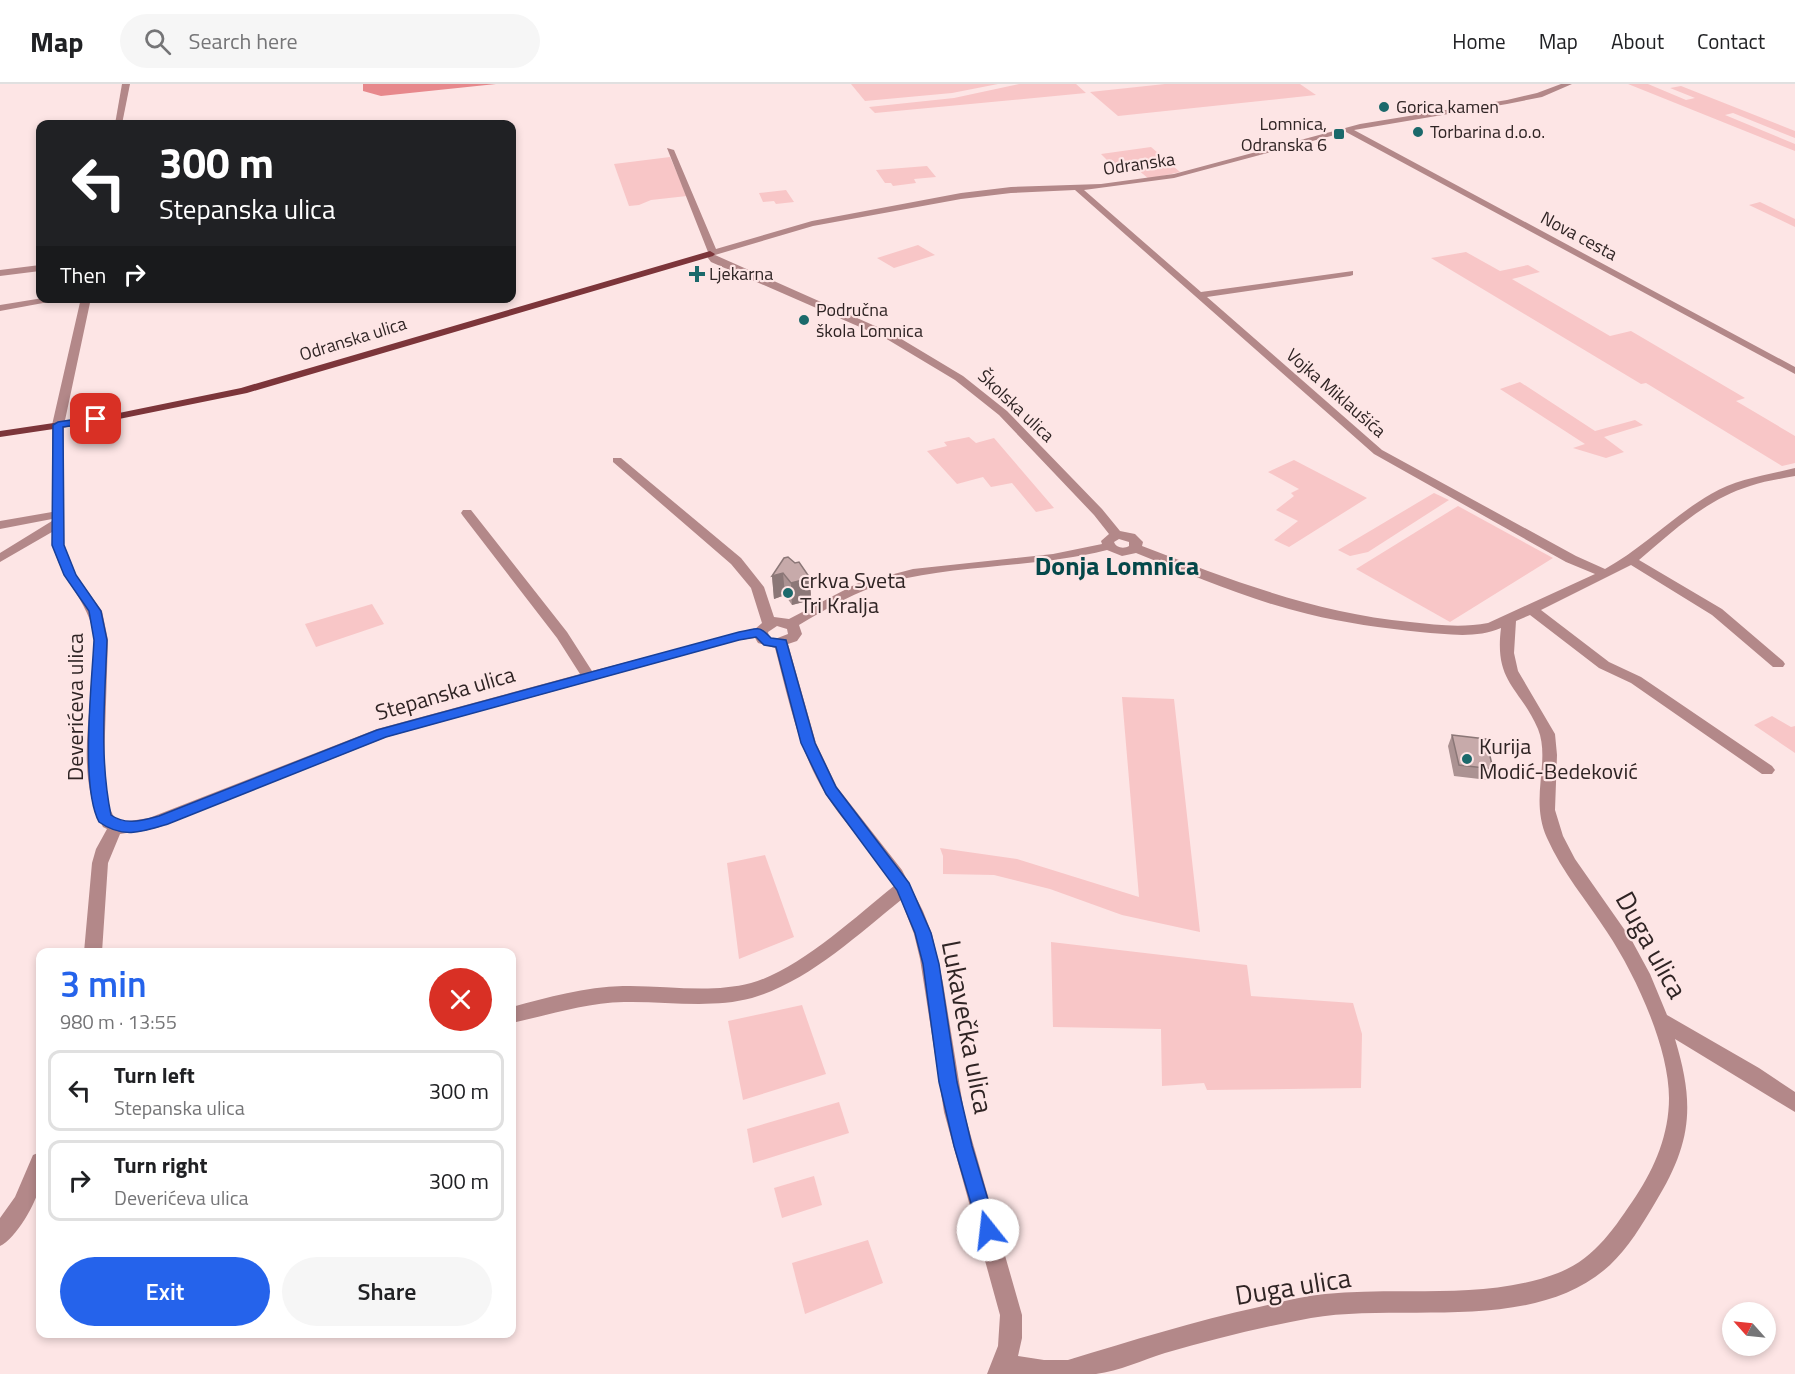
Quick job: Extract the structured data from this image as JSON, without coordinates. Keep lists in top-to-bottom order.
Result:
{
  "streets": {
    "main road": ["Odranska ulica"],
    "street": [
      "Odranska",
      "Nova cesta",
      "Vojka Miklaušića",
      "Školska ulica",
      "Stepanska ulica",
      "Deverićeva ulica",
      "Duga ulica",
      "Lukavečka ulica"
    ]
  },
  "crossings": [
    ["Odranska", "Nova cesta"],
    ["Odranska", "Odranska ulica"],
    ["Odranska", "Vojka Miklaušića"],
    ["Odranska", "Školska ulica"],
    ["Odranska ulica", "Školska ulica"],
    ["Odranska ulica", "Deverićeva ulica"],
    ["Školska ulica", "Duga ulica"],
    ["Stepanska ulica", "Deverićeva ulica"],
    ["Stepanska ulica", "Lukavečka ulica"],
    ["Duga ulica", "Lukavečka ulica"]
  ],
  "districts": ["Donja Lomnica"],
  "places": {
    "other": [
      "Gorica kamen",
      "Torbarina d.o.o.",
      "Područna škola Lomnica",
      "crkva Sveta Tri Kralja",
      "Kurija Modić-Bedeković"
    ],
    "transit": ["Lomnica, Odranska 6"],
    "health": ["Ljekarna"]
  },
  "north": "top left",
  "page": {
    "header": "Map",
    "search": "Search here",
    "nav": [
      "Home",
      "Map",
      "About",
      "Contact"
    ],
    "turn": ["300 m", "Stepanska ulica"],
    "then": "Then",
    "heading": ["3 min", "980 m · 13:55"],
    "list": [
      {
        "name": "Turn left",
        "note": "Stepanska ulica",
        "value": "300 m"
      },
      {
        "name": "Turn right",
        "note": "Deverićeva ulica",
        "value": "300 m"
      }
    ],
    "buttons": ["Exit", "Share"]
  }
}
